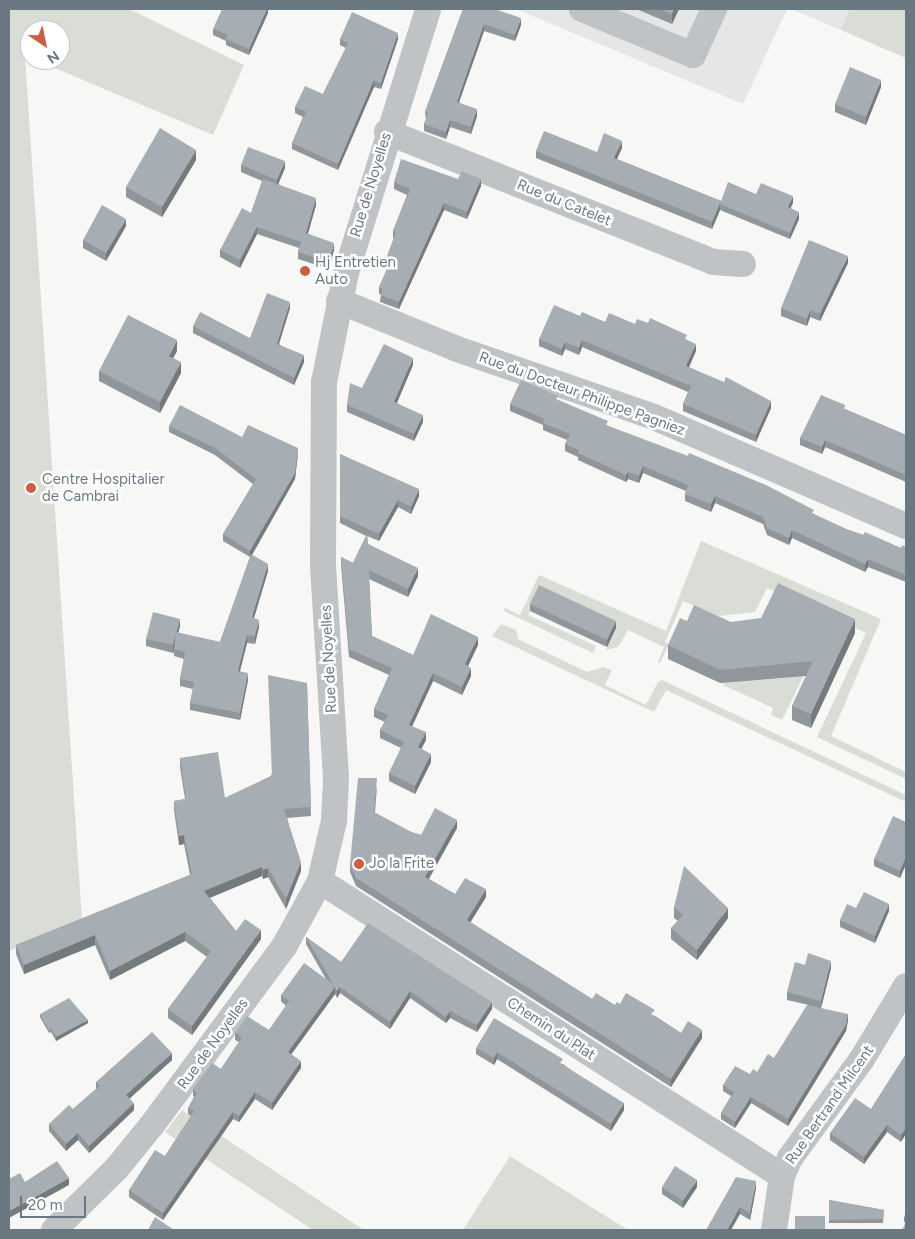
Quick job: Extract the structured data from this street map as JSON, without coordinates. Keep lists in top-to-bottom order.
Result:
{
  "streets": {
    "street": [
      "Rue de Noyelles",
      "Rue du Catelet",
      "Rue du Docteur Philippe Pagniez",
      "Chemin du Plat",
      "Rue Bertrand Milcent"
    ]
  },
  "crossings": [
    ["Rue de Noyelles", "Rue du Catelet"],
    ["Rue de Noyelles", "Rue du Docteur Philippe Pagniez"],
    ["Rue de Noyelles", "Chemin du Plat"],
    ["Chemin du Plat", "Rue Bertrand Milcent"]
  ],
  "places": ["Hj Entretien Auto", "Centre Hospitalier de Cambrai", "Jo la Frite"],
  "scale_bar": "20 m",
  "north": "bottom right"
}
